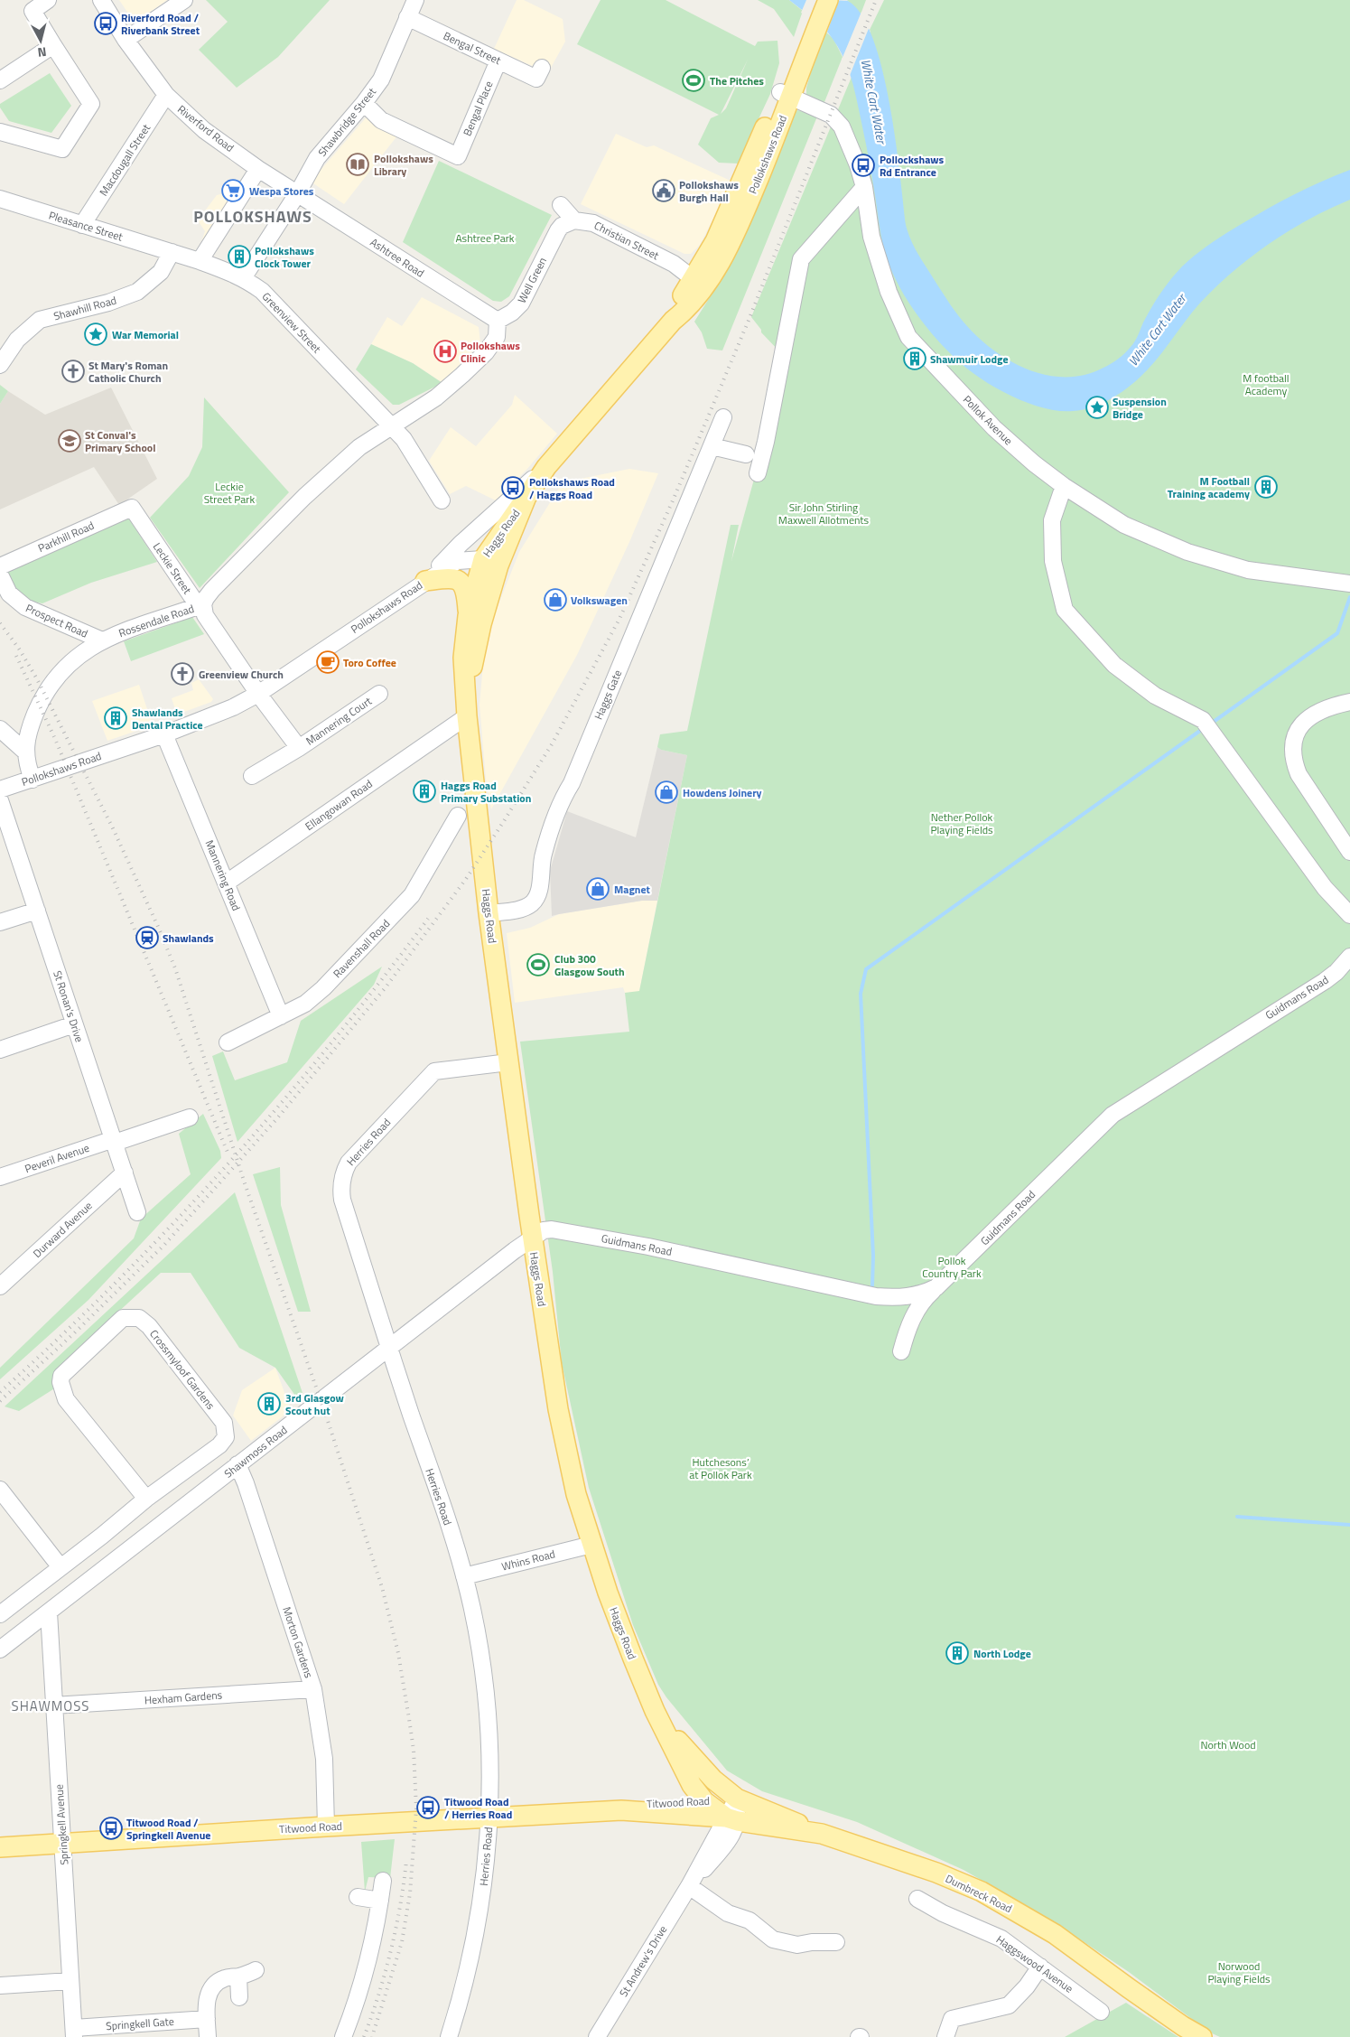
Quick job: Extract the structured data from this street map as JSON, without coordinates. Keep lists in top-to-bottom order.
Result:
{
  "streets": {
    "main road": [
      "Pollokshaws Road",
      "Haggs Road",
      "Titwood Road",
      "Dumbreck Road"
    ],
    "street": [
      "Bengal Street",
      "Bengal Place",
      "Shawbridge Street",
      "Riverford Road",
      "Macdougall Street",
      "Pleasance Street",
      "Christian Street",
      "Ashtree Road",
      "Well Green",
      "Shawhill Road",
      "Greenview Street",
      "Pollok Avenue",
      "Parkhill Road",
      "Leckie Street",
      "Prospect Road",
      "Rossendale Road",
      "Haggs Gate",
      "Mannering Court",
      "Ellangowan Road",
      "Mannering Road",
      "Ravenshall Road",
      "Guidmans Road",
      "St Ronan's Drive",
      "Herries Road",
      "Peveril Avenue",
      "Durward Avenue",
      "Crossmyloof Gardens",
      "Shawmoss Road",
      "Whins Road",
      "Morton Gardens",
      "Hexham Gardens",
      "Springkell Avenue",
      "St Andrew's Drive",
      "Haggswood Avenue",
      "Springkell Gate"
    ]
  },
  "crossings": [
    ["Bengal Street", "Bengal Place"],
    ["Bengal Street", "Shawbridge Street"],
    ["Bengal Place", "Shawbridge Street"],
    ["Shawbridge Street", "Riverford Road"],
    ["Shawbridge Street", "Ashtree Road"],
    ["Shawbridge Street", "Greenview Street"],
    ["Riverford Road", "Macdougall Street"],
    ["Riverford Road", "Ashtree Road"],
    ["Pollokshaws Road", "Christian Street"],
    ["Pollokshaws Road", "Pollok Avenue"],
    ["Pollokshaws Road", "Haggs Road"],
    ["Pollokshaws Road", "Leckie Street"],
    ["Pollokshaws Road", "Rossendale Road"],
    ["Pollokshaws Road", "Mannering Court"],
    ["Pollokshaws Road", "Mannering Road"],
    ["Macdougall Street", "Pleasance Street"],
    ["Pleasance Street", "Shawhill Road"],
    ["Pleasance Street", "Greenview Street"],
    ["Christian Street", "Well Green"],
    ["Ashtree Road", "Well Green"],
    ["Shawhill Road", "Greenview Street"],
    ["Greenview Street", "Rossendale Road"],
    ["Haggs Road", "Haggs Gate"],
    ["Haggs Road", "Ellangowan Road"],
    ["Haggs Road", "Guidmans Road"],
    ["Haggs Road", "Herries Road"],
    ["Haggs Road", "Shawmoss Road"],
    ["Haggs Road", "Whins Road"],
    ["Haggs Road", "Titwood Road"],
    ["Haggs Road", "Dumbreck Road"],
    ["Haggs Road", "St Andrew's Drive"],
    ["Parkhill Road", "Leckie Street"],
    ["Leckie Street", "Rossendale Road"],
    ["Leckie Street", "Mannering Court"],
    ["Prospect Road", "Rossendale Road"],
    ["Ellangowan Road", "Mannering Road"],
    ["Mannering Road", "Ravenshall Road"],
    ["Guidmans Road", "Shawmoss Road"],
    ["St Ronan's Drive", "Peveril Avenue"],
    ["St Ronan's Drive", "Durward Avenue"],
    ["Herries Road", "Shawmoss Road"],
    ["Herries Road", "Whins Road"],
    ["Herries Road", "Titwood Road"],
    ["Shawmoss Road", "Morton Gardens"],
    ["Shawmoss Road", "Springkell Avenue"],
    ["Morton Gardens", "Hexham Gardens"],
    ["Morton Gardens", "Titwood Road"],
    ["Hexham Gardens", "Springkell Avenue"],
    ["Titwood Road", "Springkell Avenue"],
    ["Titwood Road", "Dumbreck Road"],
    ["Titwood Road", "St Andrew's Drive"],
    ["Springkell Avenue", "Springkell Gate"],
    ["Dumbreck Road", "St Andrew's Drive"]
  ],
  "districts": ["POLLOKSHAWS", "SHAWMOSS"],
  "water": ["White Cart Water"],
  "parks": [
    "Ashtree Park",
    "M football Academy",
    "Leckie Street Park",
    "Sir John Stirling Maxwell Allotments",
    "Nether Pollok Playing Fields",
    "Pollok Country Park",
    "Hutchesons’ at Pollok Park",
    "North Wood",
    "Norwood Playing Fields"
  ],
  "places": {
    "bus stop": [
      "Riverford Road / Riverbank Street",
      "Pollockshaws Rd Entrance",
      "Pollokshaws Road / Haggs Road",
      "Titwood Road / Herries Road",
      "Titwood Road / Springkell Avenue"
    ],
    "sports": ["The Pitches", "Club 300 Glasgow South"],
    "library": ["Pollokshaws Library"],
    "supermarket": ["Wespa Stores"],
    "public building": ["Pollokshaws Burgh Hall"],
    "building": [
      "Pollokshaws Clock Tower",
      "Shawmuir Lodge",
      "M Football Training academy",
      "Shawlands Dental Practice",
      "Haggs Road Primary Substation",
      "3rd Glasgow Scout hut",
      "North Lodge"
    ],
    "place": ["War Memorial", "Suspension Bridge"],
    "hospital": ["Pollokshaws Clinic"],
    "church": ["St Mary's Roman Catholic Church", "Greenview Church"],
    "school or university": ["St Conval's Primary School"],
    "shop": ["Volkswagen", "Howdens Joinery", "Magnet"],
    "cafe": ["Toro Coffee"],
    "station": ["Shawlands"]
  },
  "north": "bottom"
}
